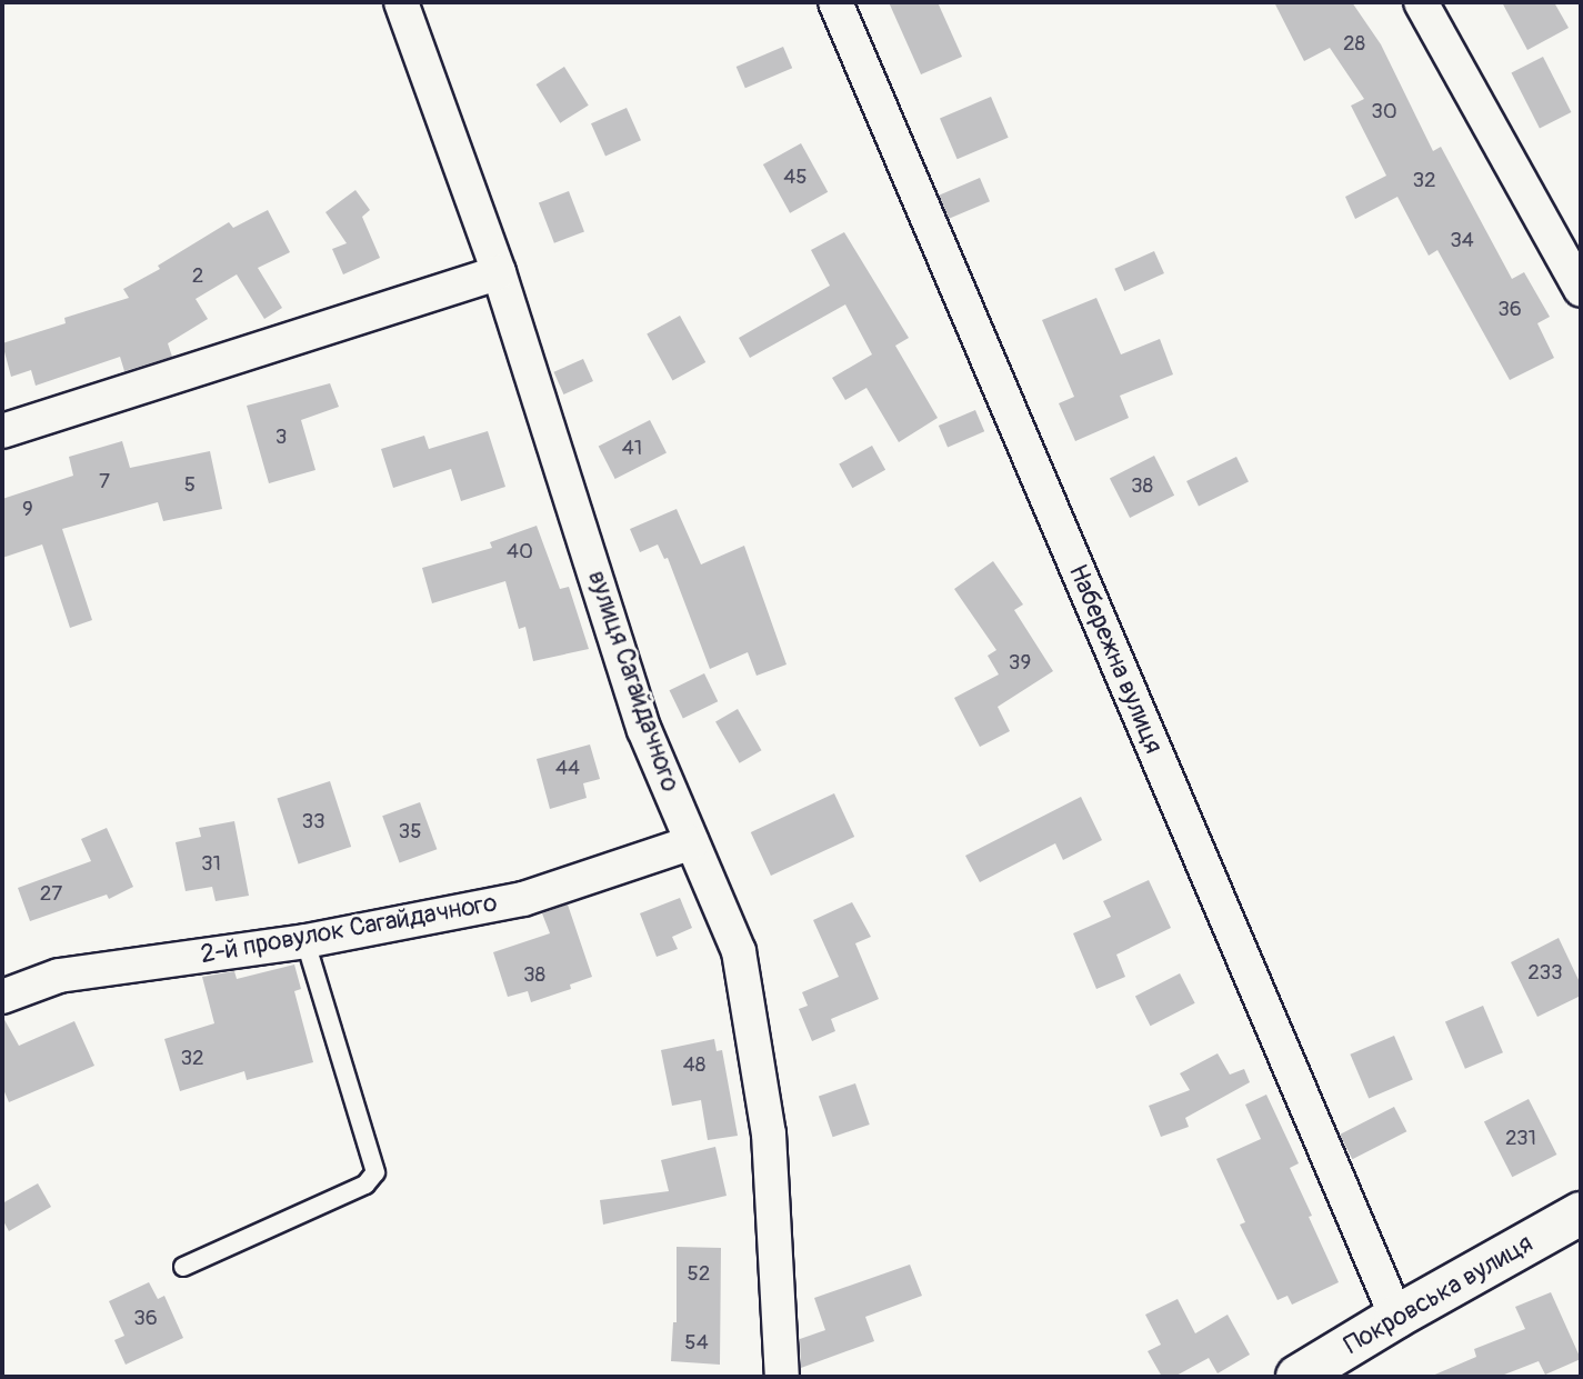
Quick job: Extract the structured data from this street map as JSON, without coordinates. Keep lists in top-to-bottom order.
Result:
{
  "streets": {
    "street": [
      "Набережна вулиця",
      "вулиця Сагайдачного",
      "2-й провулок Сагайдачного",
      "Покровська вулиця"
    ]
  },
  "crossings": [
    ["Набережна вулиця", "Покровська вулиця"],
    ["вулиця Сагайдачного", "2-й провулок Сагайдачного"]
  ],
  "house_numbers": [
    "28",
    "30",
    "45",
    "32",
    "34",
    "2",
    "36",
    "3",
    "41",
    "7",
    "5",
    "38",
    "9",
    "40",
    "39",
    "44",
    "33",
    "35",
    "31",
    "27",
    "233",
    "38",
    "32",
    "48",
    "231",
    "52",
    "36",
    "54"
  ]
}
